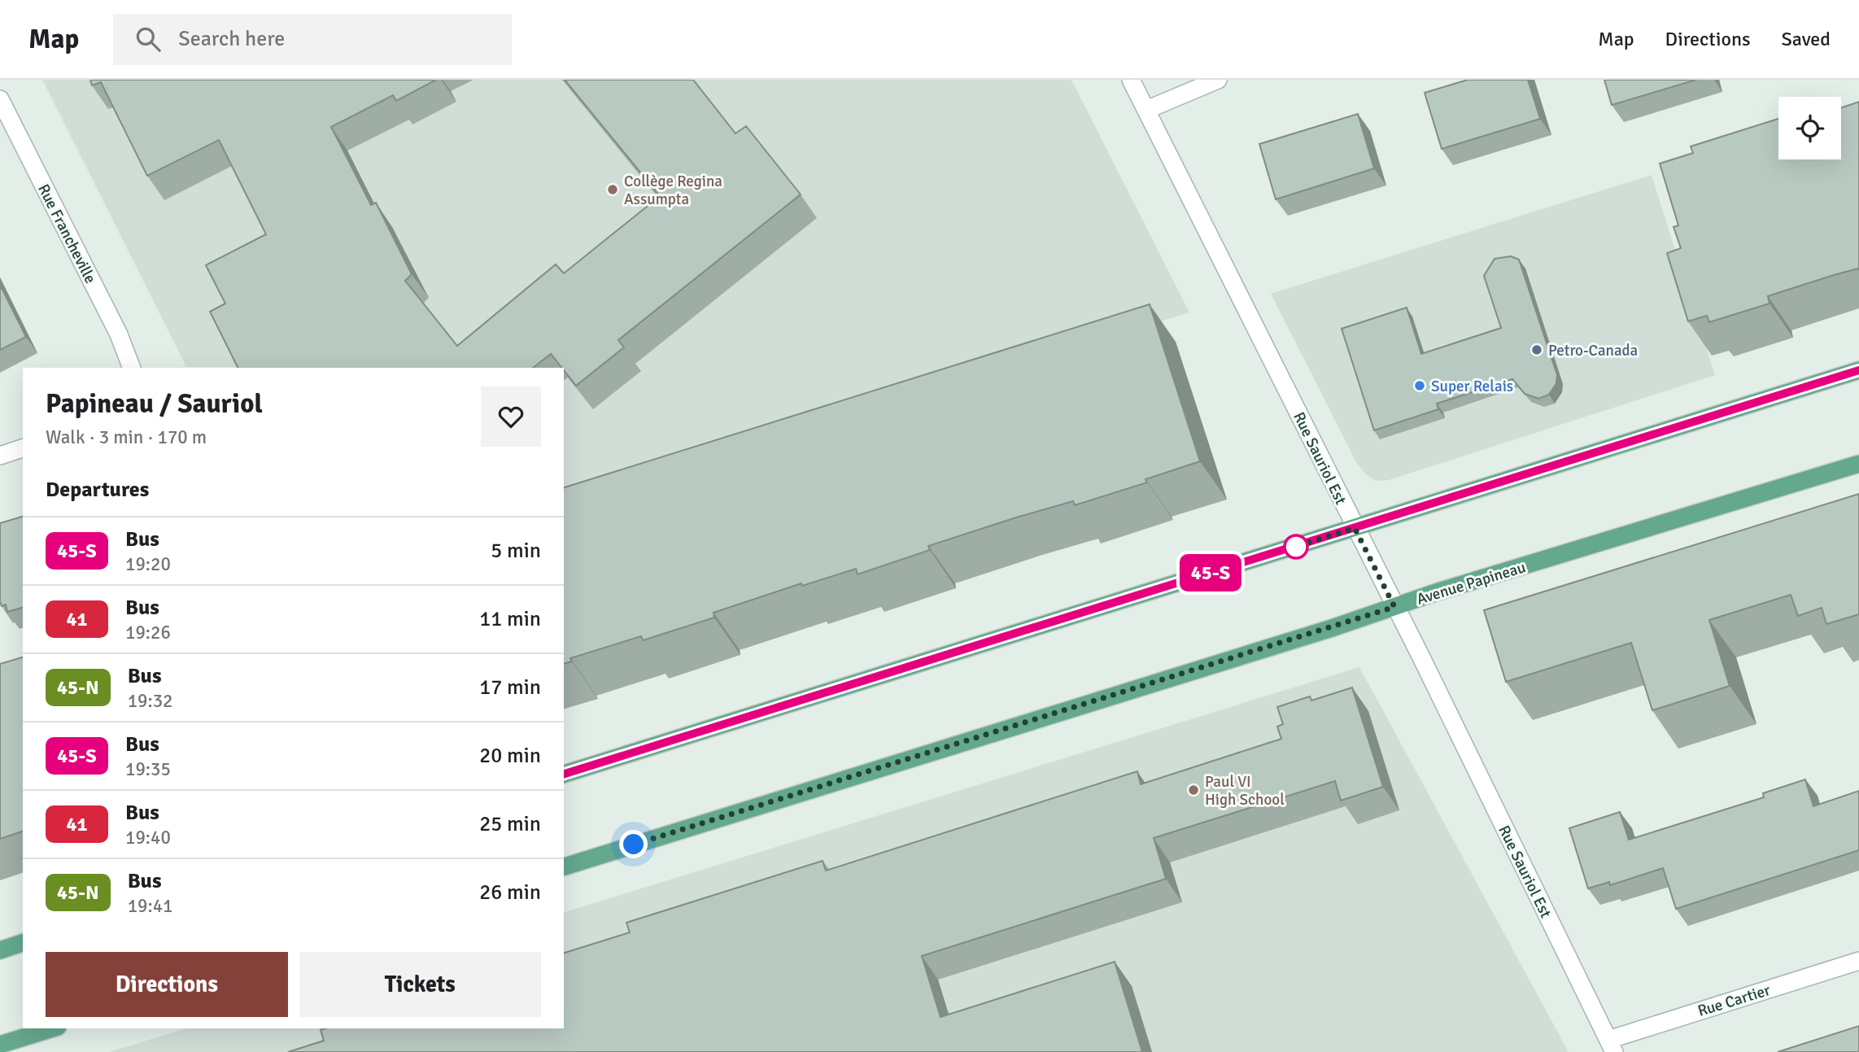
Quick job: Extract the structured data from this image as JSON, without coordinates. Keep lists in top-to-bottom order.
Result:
{
  "streets": {
    "main road": ["Avenue Papineau"],
    "street": ["Rue Francheville", "Rue Sauriol Est", "Rue Cartier"]
  },
  "crossings": [
    ["Rue Sauriol Est", "Avenue Papineau"],
    ["Rue Sauriol Est", "Rue Cartier"]
  ],
  "places": [
    "Collège Regina Assumpta",
    "Petro-Canada",
    "Super Relais",
    "Paul VI High School"
  ],
  "lines": ["bus line 45-S"],
  "page": {
    "header": "Map",
    "search": "Search here",
    "nav": ["Map", "Directions", "Saved"],
    "on_map": "45-S",
    "heading": [
      ["Papineau / Sauriol", "Walk · 3 min · 170 m"],
      "Departures"
    ],
    "list": [
      {
        "mark": "45-S",
        "name": "Bus",
        "note": "19:20",
        "value": "5 min"
      },
      {
        "mark": "41",
        "name": "Bus",
        "note": "19:26",
        "value": "11 min"
      },
      {
        "mark": "45-N",
        "name": "Bus",
        "note": "19:32",
        "value": "17 min"
      },
      {
        "mark": "45-S",
        "name": "Bus",
        "note": "19:35",
        "value": "20 min"
      },
      {
        "mark": "41",
        "name": "Bus",
        "note": "19:40",
        "value": "25 min"
      },
      {
        "mark": "45-N",
        "name": "Bus",
        "note": "19:41",
        "value": "26 min"
      }
    ],
    "buttons": ["Directions", "Tickets"]
  }
}
